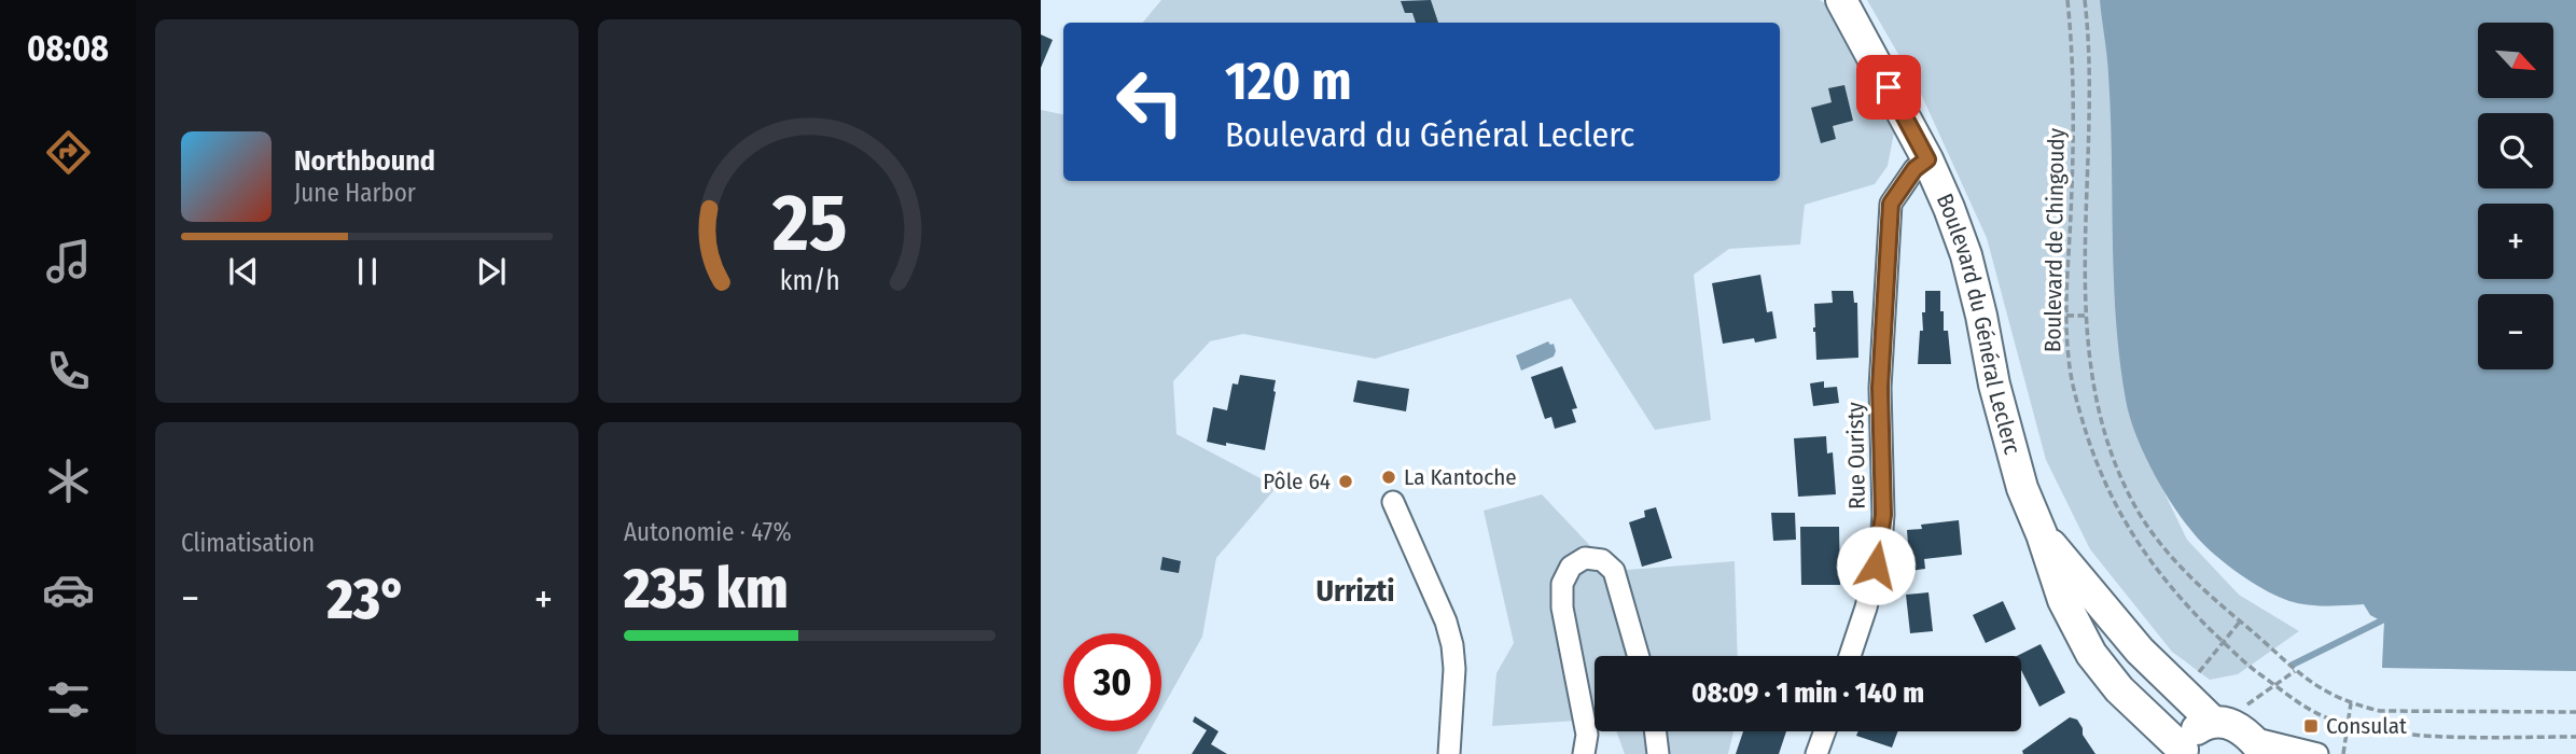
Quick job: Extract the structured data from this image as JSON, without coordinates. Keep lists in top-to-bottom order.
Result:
{
  "streets": {
    "main road": ["Boulevard du Général Leclerc"],
    "street": ["Rue Ouristy"],
    "path": ["Boulevard de Chingoudy"]
  },
  "crossings": [
    ["Boulevard du Général Leclerc", "Rue Ouristy"]
  ],
  "districts": ["Urrizti"],
  "places": {
    "other": ["La Kantoche", "Pôle 64"],
    "transit": ["Consulat"]
  },
  "north": "bottom right",
  "page": {
    "tabs": "08:08",
    "map_buttons": ["+", "−"],
    "turn": ["120 m", "Boulevard du Général Leclerc"],
    "song": ["Northbound", "June Harbor"],
    "tile": [
      "Climatisation",
      ["Autonomie · 47%", "235 km"]
    ],
    "heat": ["−", "23°", "+"],
    "limit": "30",
    "trip": "08:09 · 1 min · 140 m",
    "gauge": ["25", "km/h"]
  }
}
